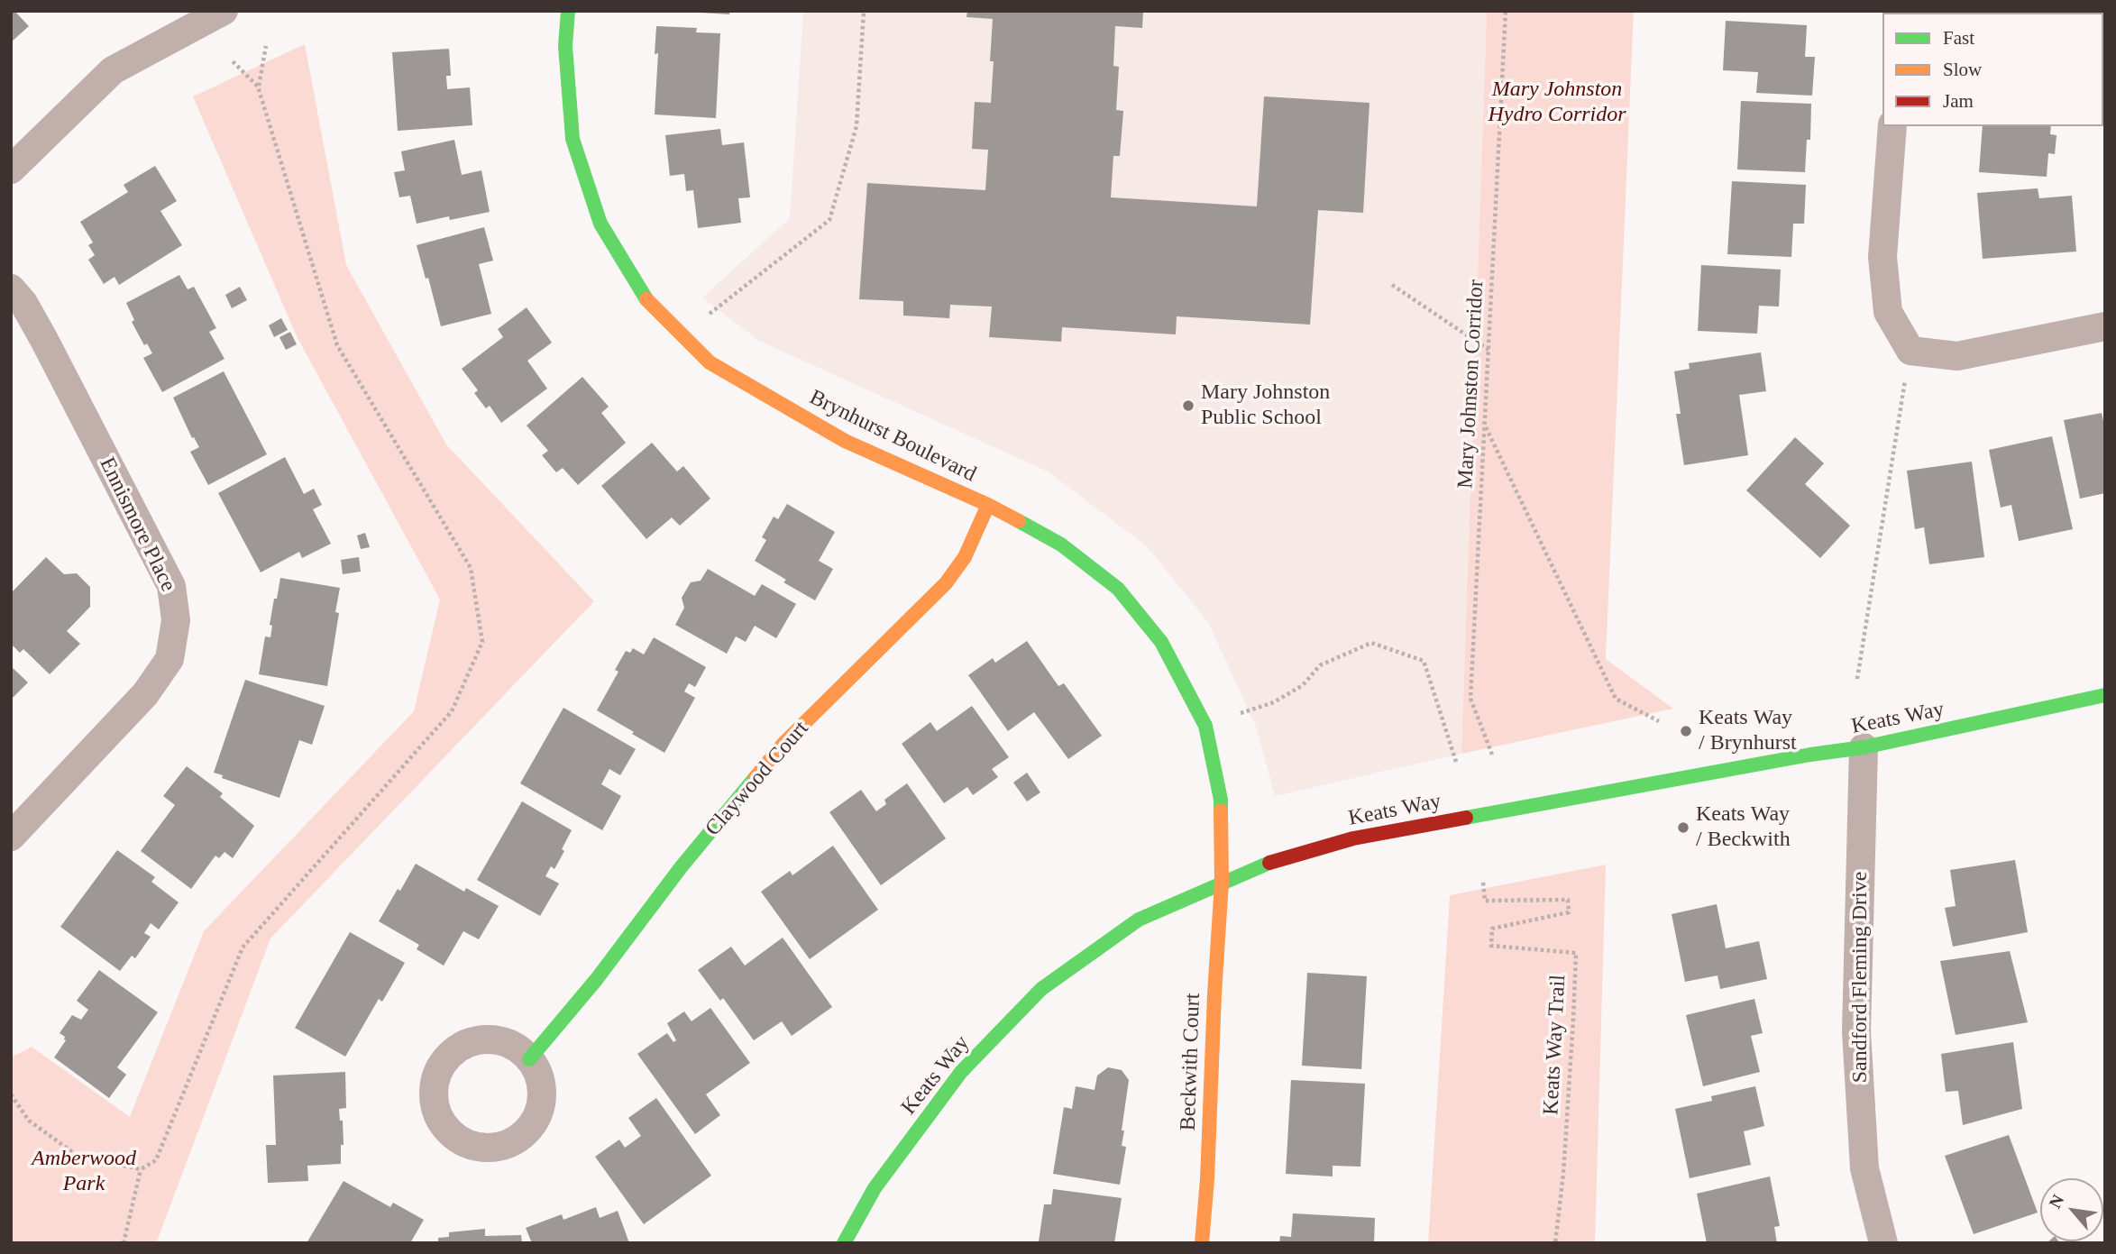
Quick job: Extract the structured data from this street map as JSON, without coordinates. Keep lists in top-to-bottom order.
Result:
{
  "streets": {
    "street": [
      "Brynhurst Boulevard",
      "Ennismore Place",
      "Keats Way",
      "Claywood Court",
      "Sandford Fleming Drive",
      "Beckwith Court"
    ],
    "path": ["Mary Johnston Corridor", "Keats Way Trail"]
  },
  "crossings": [
    ["Brynhurst Boulevard", "Keats Way"],
    ["Brynhurst Boulevard", "Claywood Court"],
    ["Brynhurst Boulevard", "Beckwith Court"],
    ["Keats Way", "Sandford Fleming Drive"],
    ["Keats Way", "Beckwith Court"]
  ],
  "parks": ["Mary Johnston Hydro Corridor", "Amberwood Park"],
  "places": ["Mary Johnston Public School", "Keats Way / Brynhurst", "Keats Way / Beckwith"],
  "legend": ["Fast", "Slow", "Jam"],
  "north": "top left"
}
